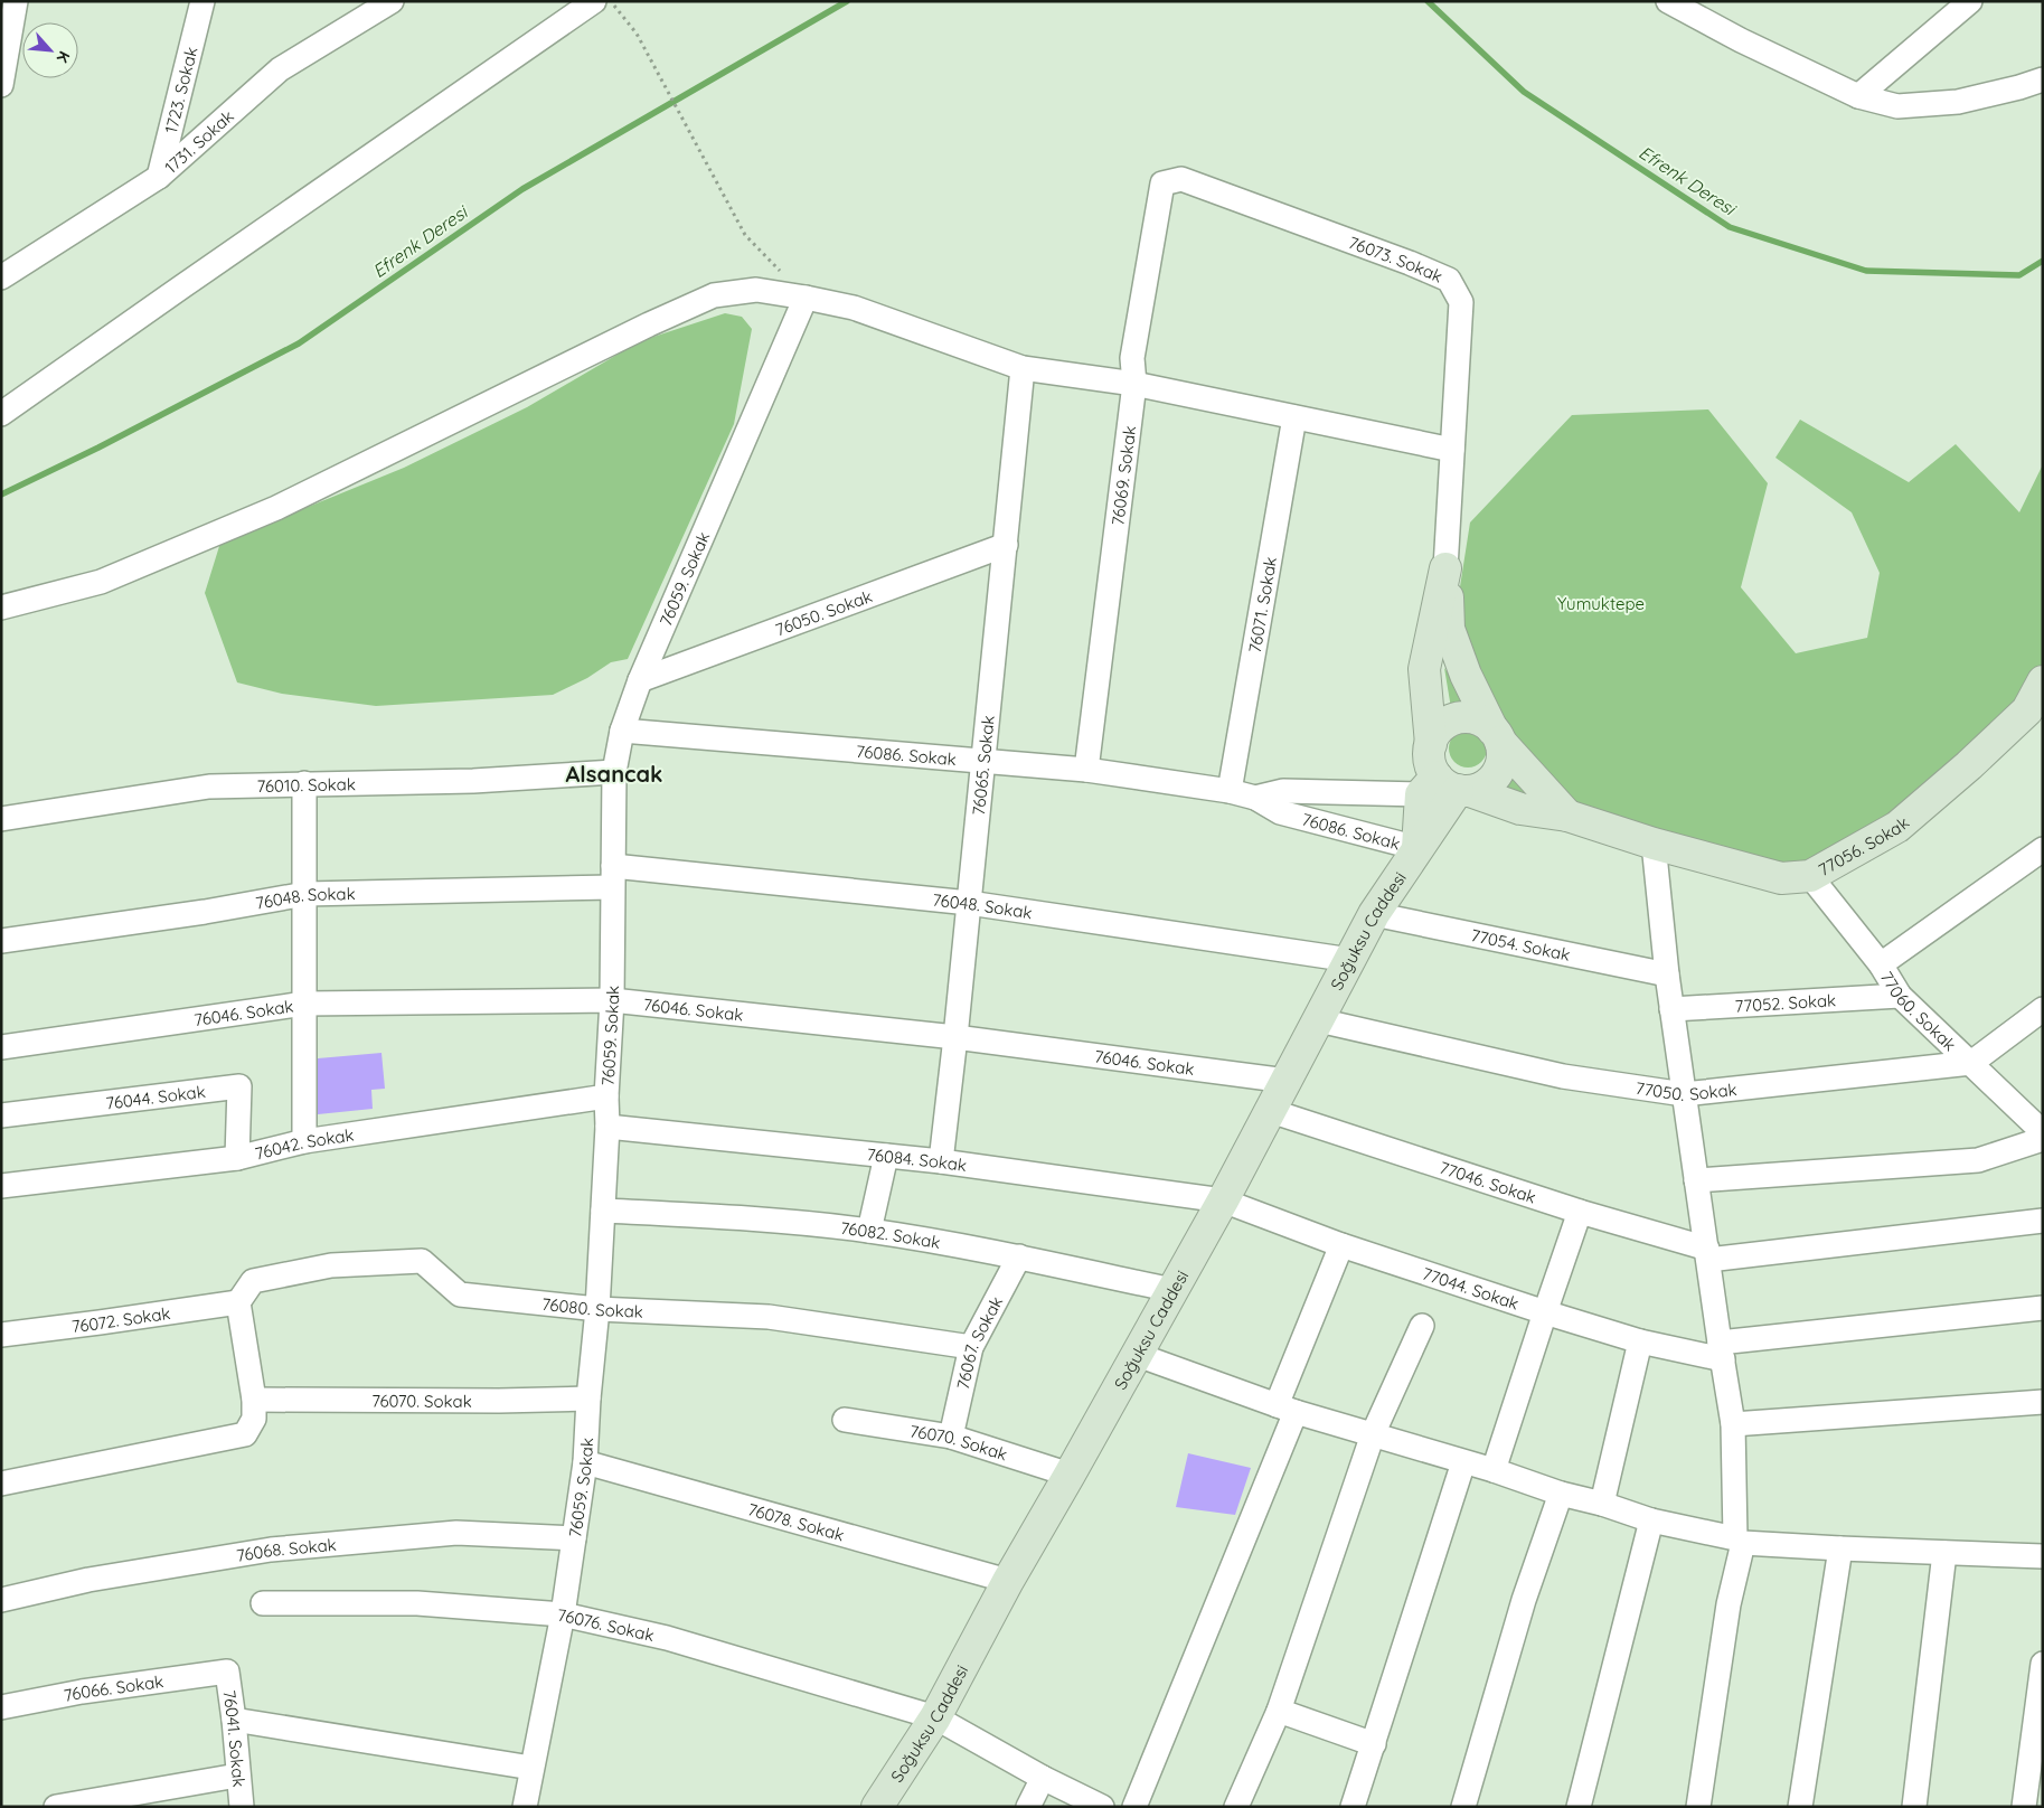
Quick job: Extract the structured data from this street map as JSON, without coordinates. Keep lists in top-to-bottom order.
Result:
{
  "streets": {
    "street": [
      "1723. Sokak",
      "1731. Sokak",
      "76073. Sokak",
      "76069. Sokak",
      "76059. Sokak",
      "76071. Sokak",
      "76050. Sokak",
      "76086. Sokak",
      "76065. Sokak",
      "76010. Sokak",
      "77056. Sokak",
      "76048. Sokak",
      "Soğuksu Caddesi",
      "77054. Sokak",
      "77052. Sokak",
      "76046. Sokak",
      "77060. Sokak",
      "77050. Sokak",
      "76044. Sokak",
      "76042. Sokak",
      "76084. Sokak",
      "77046. Sokak",
      "76082. Sokak",
      "77044. Sokak",
      "76080. Sokak",
      "76072. Sokak",
      "76067. Sokak",
      "76070. Sokak",
      "76078. Sokak",
      "76068. Sokak",
      "76076. Sokak",
      "76066. Sokak",
      "76041. Sokak"
    ]
  },
  "crossings": [
    ["1723. Sokak", "1731. Sokak"],
    ["76073. Sokak", "76069. Sokak"],
    ["76069. Sokak", "76086. Sokak"],
    ["76059. Sokak", "76050. Sokak"],
    ["76059. Sokak", "76086. Sokak"],
    ["76059. Sokak", "76010. Sokak"],
    ["76059. Sokak", "76048. Sokak"],
    ["76059. Sokak", "76046. Sokak"],
    ["76059. Sokak", "76042. Sokak"],
    ["76059. Sokak", "76084. Sokak"],
    ["76059. Sokak", "76082. Sokak"],
    ["76059. Sokak", "76080. Sokak"],
    ["76059. Sokak", "76070. Sokak"],
    ["76059. Sokak", "76078. Sokak"],
    ["76059. Sokak", "76068. Sokak"],
    ["76059. Sokak", "76076. Sokak"],
    ["76071. Sokak", "76086. Sokak"],
    ["76050. Sokak", "76065. Sokak"],
    ["76086. Sokak", "76065. Sokak"],
    ["76086. Sokak", "77056. Sokak"],
    ["76086. Sokak", "Soğuksu Caddesi"],
    ["76065. Sokak", "76048. Sokak"],
    ["76065. Sokak", "76046. Sokak"],
    ["76065. Sokak", "76084. Sokak"],
    ["77056. Sokak", "77060. Sokak"],
    ["76048. Sokak", "Soğuksu Caddesi"],
    ["Soğuksu Caddesi", "77054. Sokak"],
    ["Soğuksu Caddesi", "76046. Sokak"],
    ["Soğuksu Caddesi", "77050. Sokak"],
    ["Soğuksu Caddesi", "76084. Sokak"],
    ["Soğuksu Caddesi", "77046. Sokak"],
    ["Soğuksu Caddesi", "76082. Sokak"],
    ["Soğuksu Caddesi", "77044. Sokak"],
    ["Soğuksu Caddesi", "76070. Sokak"],
    ["Soğuksu Caddesi", "76078. Sokak"],
    ["Soğuksu Caddesi", "76076. Sokak"],
    ["77052. Sokak", "77060. Sokak"],
    ["77060. Sokak", "77050. Sokak"],
    ["76044. Sokak", "76042. Sokak"],
    ["76084. Sokak", "77044. Sokak"],
    ["76082. Sokak", "76067. Sokak"],
    ["76080. Sokak", "76072. Sokak"],
    ["76080. Sokak", "76067. Sokak"],
    ["76067. Sokak", "76070. Sokak"],
    ["76066. Sokak", "76041. Sokak"]
  ],
  "districts": ["Alsancak"],
  "water": ["Efrenk Deresi"],
  "parks": ["Yumuktepe"],
  "north": "bottom right"
}
